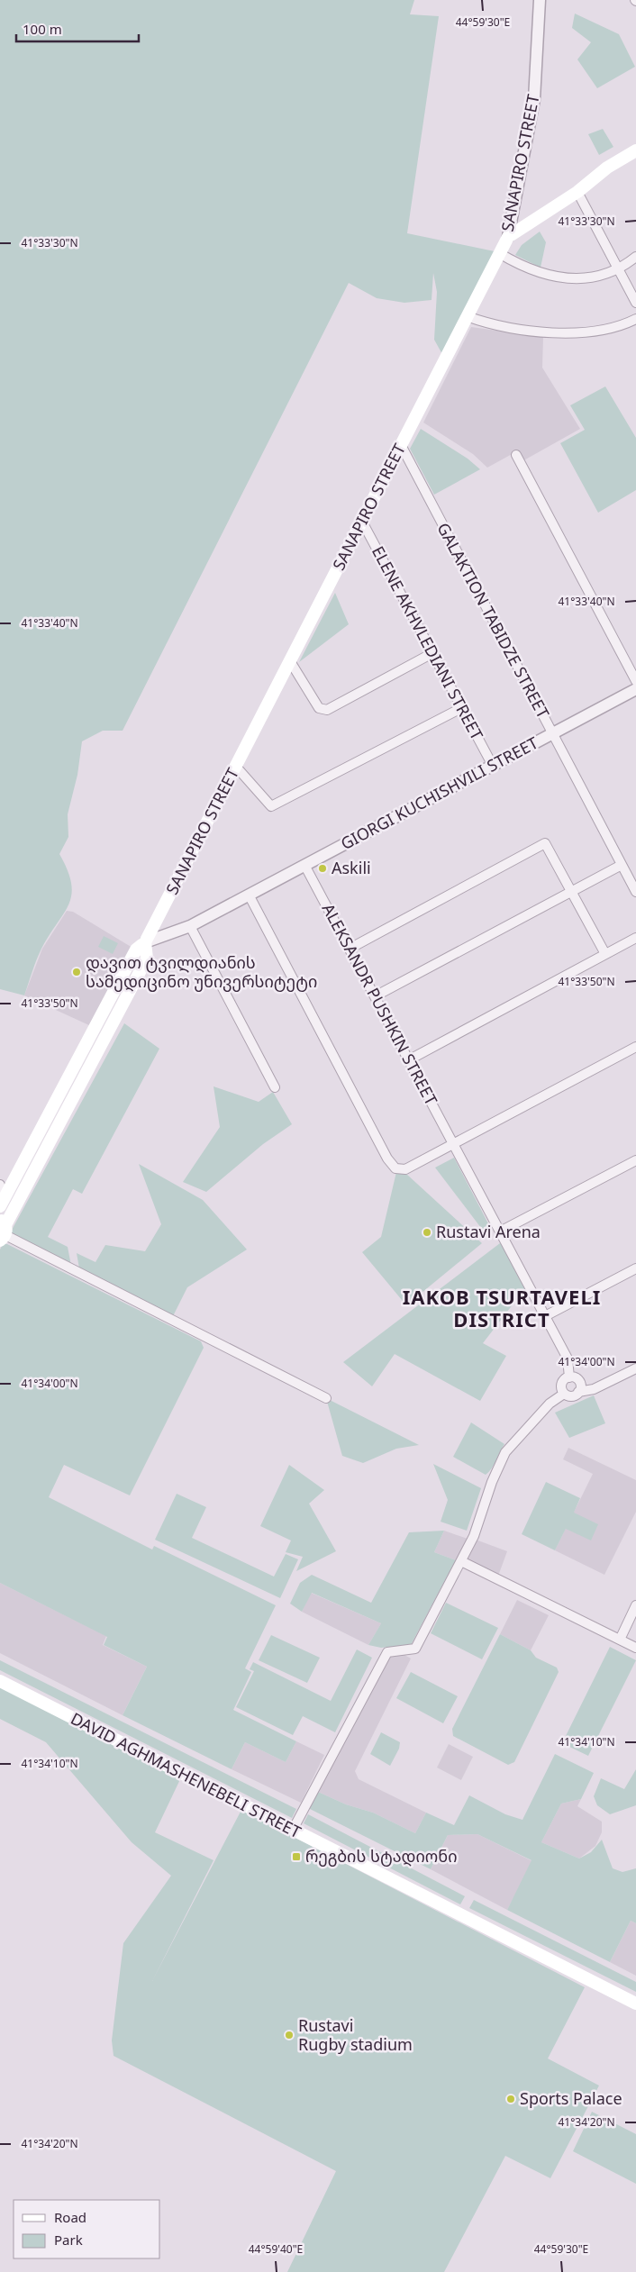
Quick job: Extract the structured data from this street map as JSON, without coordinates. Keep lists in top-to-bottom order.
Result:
{
  "streets": {
    "main road": ["SANAPIRO STREET", "DAVID AGHMASHENEBELI STREET"],
    "street": [
      "GALAKTION TABIDZE STREET",
      "ELENE AKHVLEDIANI STREET",
      "GIORGI KUCHISHVILI STREET",
      "ALEKSANDR PUSHKIN STREET"
    ]
  },
  "crossings": [
    ["SANAPIRO STREET", "GALAKTION TABIDZE STREET"],
    ["SANAPIRO STREET", "ELENE AKHVLEDIANI STREET"],
    ["SANAPIRO STREET", "GIORGI KUCHISHVILI STREET"],
    ["GALAKTION TABIDZE STREET", "GIORGI KUCHISHVILI STREET"],
    ["ELENE AKHVLEDIANI STREET", "GIORGI KUCHISHVILI STREET"],
    ["GIORGI KUCHISHVILI STREET", "ALEKSANDR PUSHKIN STREET"]
  ],
  "districts": ["IAKOB TSURTAVELI DISTRICT"],
  "places": {
    "other": [
      "Askili",
      "დავით ტვილდიანის სამედიცინო უნივერსიტეტი",
      "Rustavi Arena",
      "Rustavi Rugby stadium",
      "Sports Palace"
    ],
    "transit": ["რეგბის სტადიონი"]
  },
  "legend": ["Road", "Park"],
  "scale_bar": "100 m",
  "coordinates": [
    "44°59'30\"E",
    "41°33'30\"N",
    "41°33'40\"N",
    "41°33'50\"N",
    "41°34'00\"N",
    "41°34'10\"N",
    "41°34'20\"N",
    "44°59'40\"E"
  ]
}
